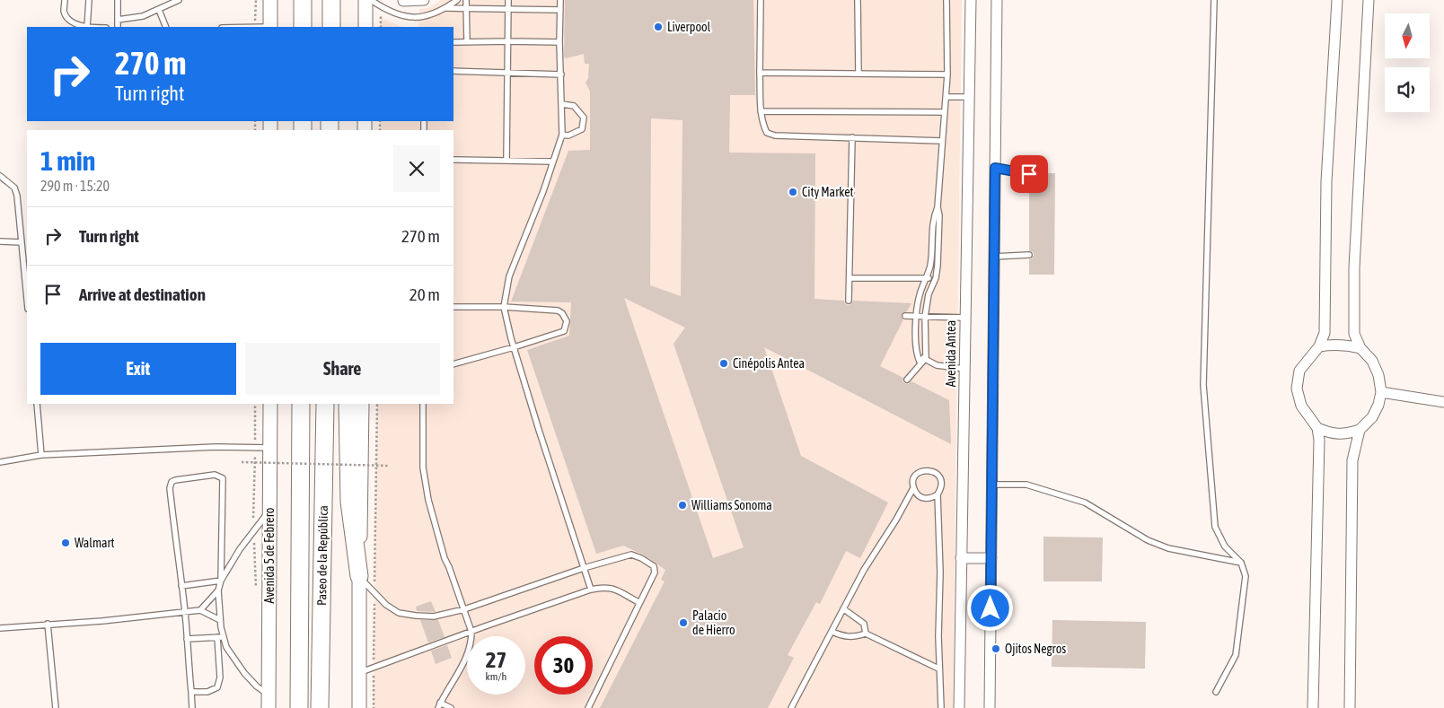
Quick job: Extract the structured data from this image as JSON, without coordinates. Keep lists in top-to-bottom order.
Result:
{
  "streets": {
    "highway": ["Paseo de la República"],
    "main road": ["Avenida 5 de Febrero"],
    "street": ["Avenida Antea"]
  },
  "places": [
    "Liverpool",
    "City Market",
    "Cinépolis Antea",
    "Williams Sonoma",
    "Walmart",
    "Palacio de Hierro",
    "Ojitos Negros"
  ],
  "north": "bottom",
  "page": {
    "turn": ["270 m", "Turn right"],
    "heading": ["1 min", "290 m · 15:20"],
    "list": [
      {
        "name": "Turn right",
        "value": "270 m"
      },
      {
        "name": "Arrive at destination",
        "value": "20 m"
      }
    ],
    "buttons": ["Exit", "Share"],
    "speed": "27 km/h",
    "limit": "30"
  }
}
